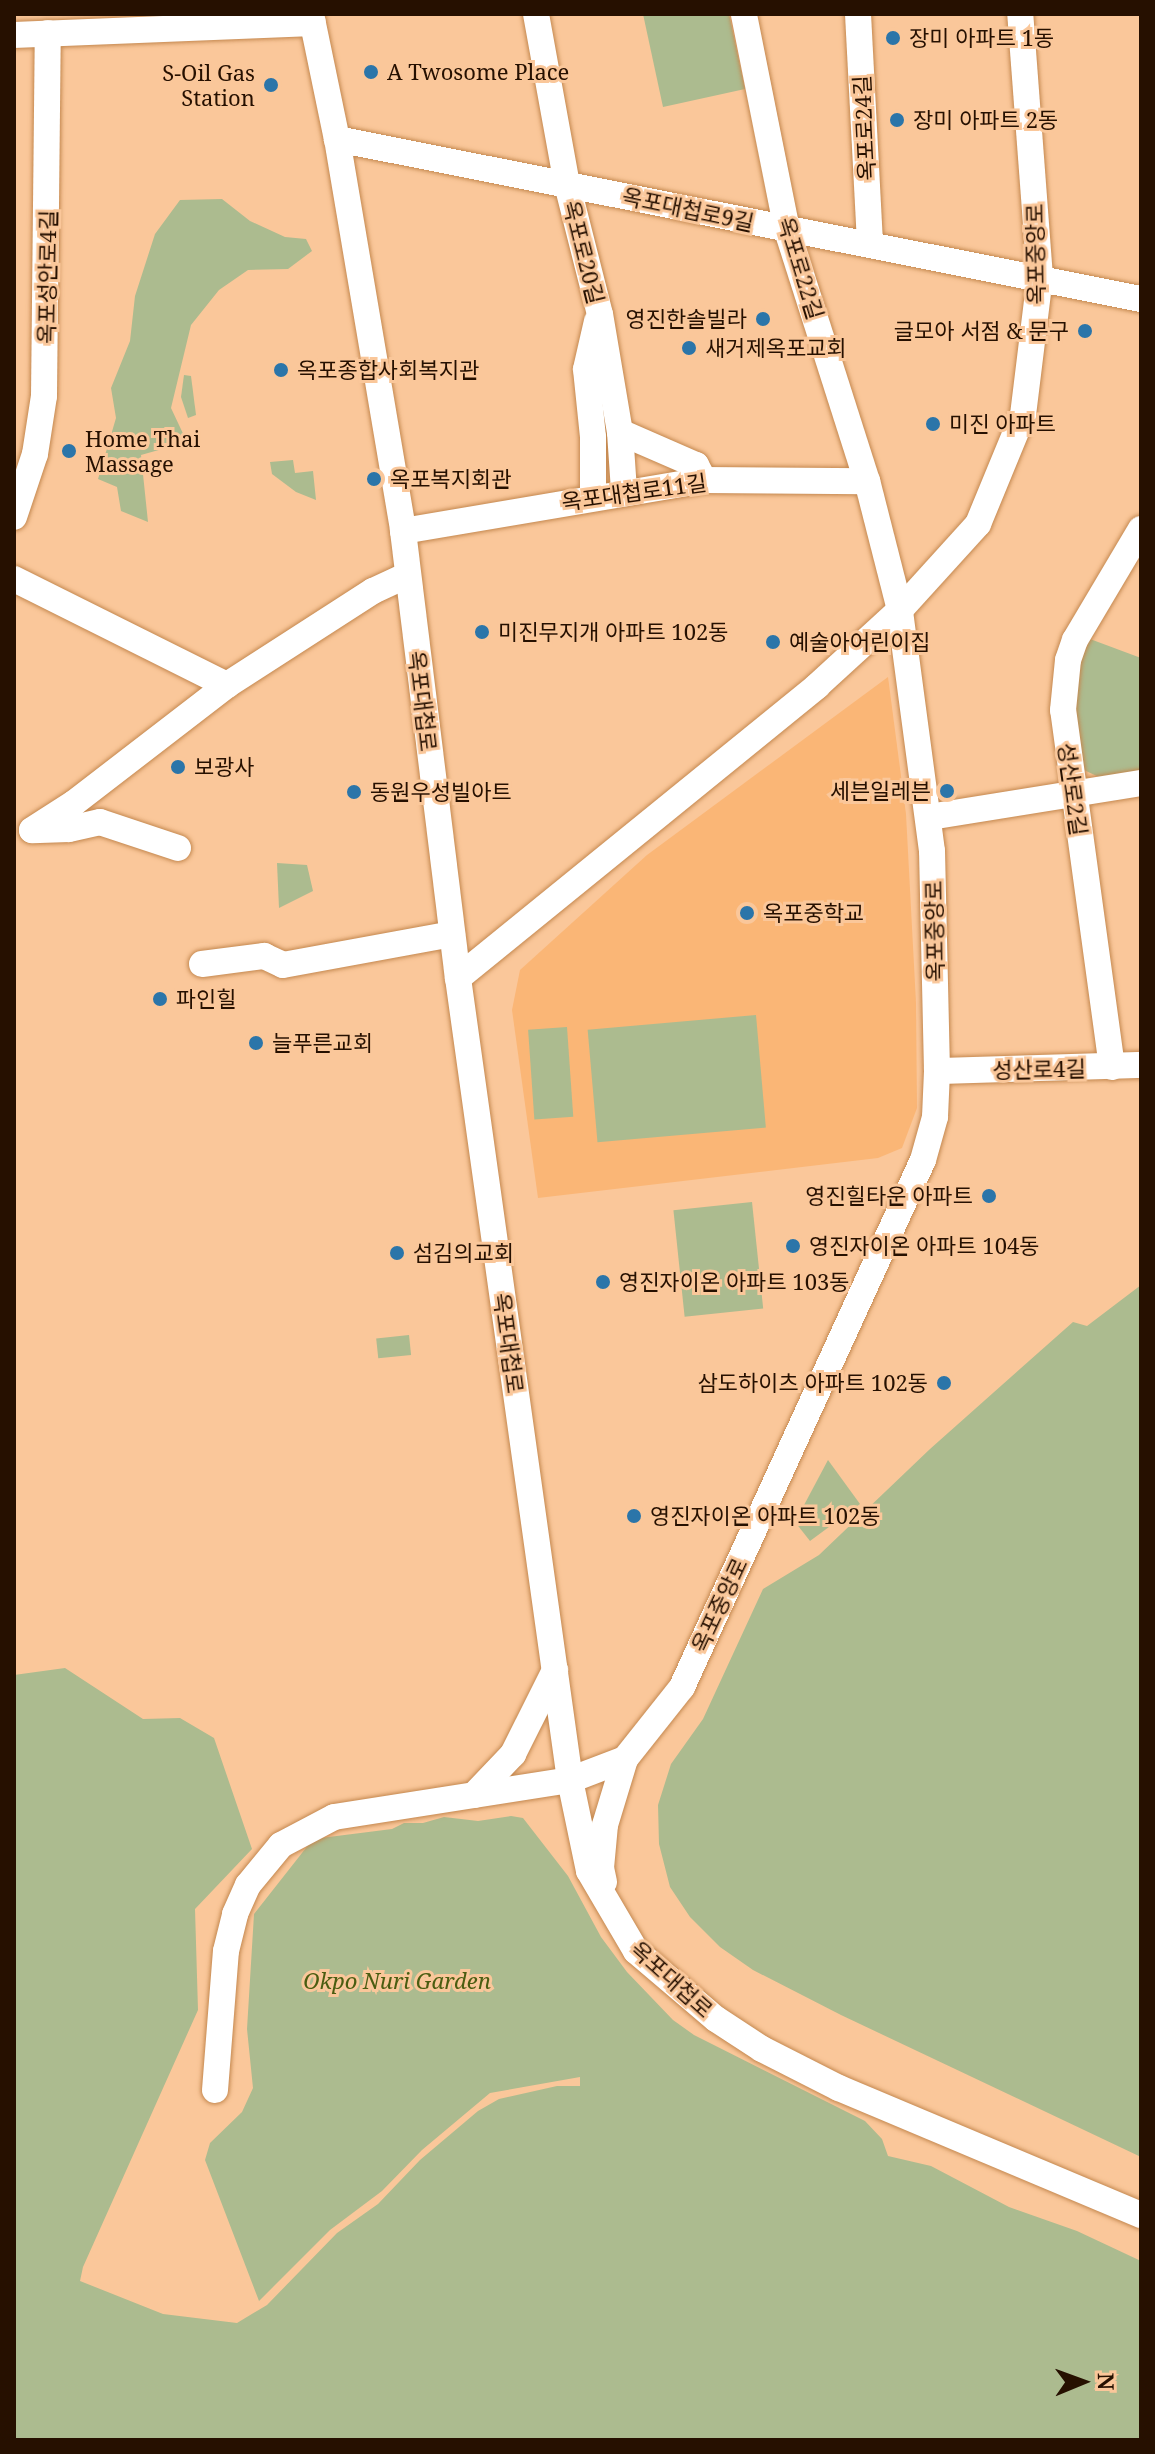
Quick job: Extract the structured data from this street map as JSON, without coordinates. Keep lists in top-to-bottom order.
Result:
{
  "streets": {
    "street": [
      "옥포로24길",
      "옥포대첩로9길",
      "옥포로20길",
      "옥포중앙로",
      "옥포로22길",
      "옥포성안로4길",
      "옥포대첩로11길",
      "옥포대첩로",
      "성산로2길",
      "성산로4길"
    ]
  },
  "crossings": [
    ["옥포로24길", "옥포대첩로9길"],
    ["옥포대첩로9길", "옥포로20길"],
    ["옥포대첩로9길", "옥포중앙로"],
    ["옥포대첩로9길", "옥포로22길"],
    ["옥포대첩로9길", "옥포대첩로"],
    ["옥포로20길", "옥포대첩로11길"],
    ["옥포중앙로", "옥포로22길"],
    ["옥포중앙로", "성산로4길"],
    ["옥포로22길", "옥포대첩로11길"],
    ["옥포대첩로11길", "옥포대첩로"],
    ["성산로2길", "성산로4길"]
  ],
  "parks": ["Okpo Nuri Garden"],
  "places": [
    "장미 아파트 1동",
    "A Twosome Place",
    "S-Oil Gas Station",
    "장미 아파트 2동",
    "영진한솔빌라",
    "글모아 서점 & 문구",
    "새거제옥포교회",
    "옥포종합사회복지관",
    "미진 아파트",
    "Home Thai Massage",
    "옥포복지회관",
    "미진무지개 아파트 102동",
    "예술아어린이집",
    "보광사",
    "세븐일레븐",
    "동원우성빌아트",
    "옥포중학교",
    "파인힐",
    "늘푸른교회",
    "영진힐타운 아파트",
    "영진자이온 아파트 104동",
    "섬김의교회",
    "영진자이온 아파트 103동",
    "삼도하이츠 아파트 102동",
    "영진자이온 아파트 102동"
  ],
  "north": "right"
}
